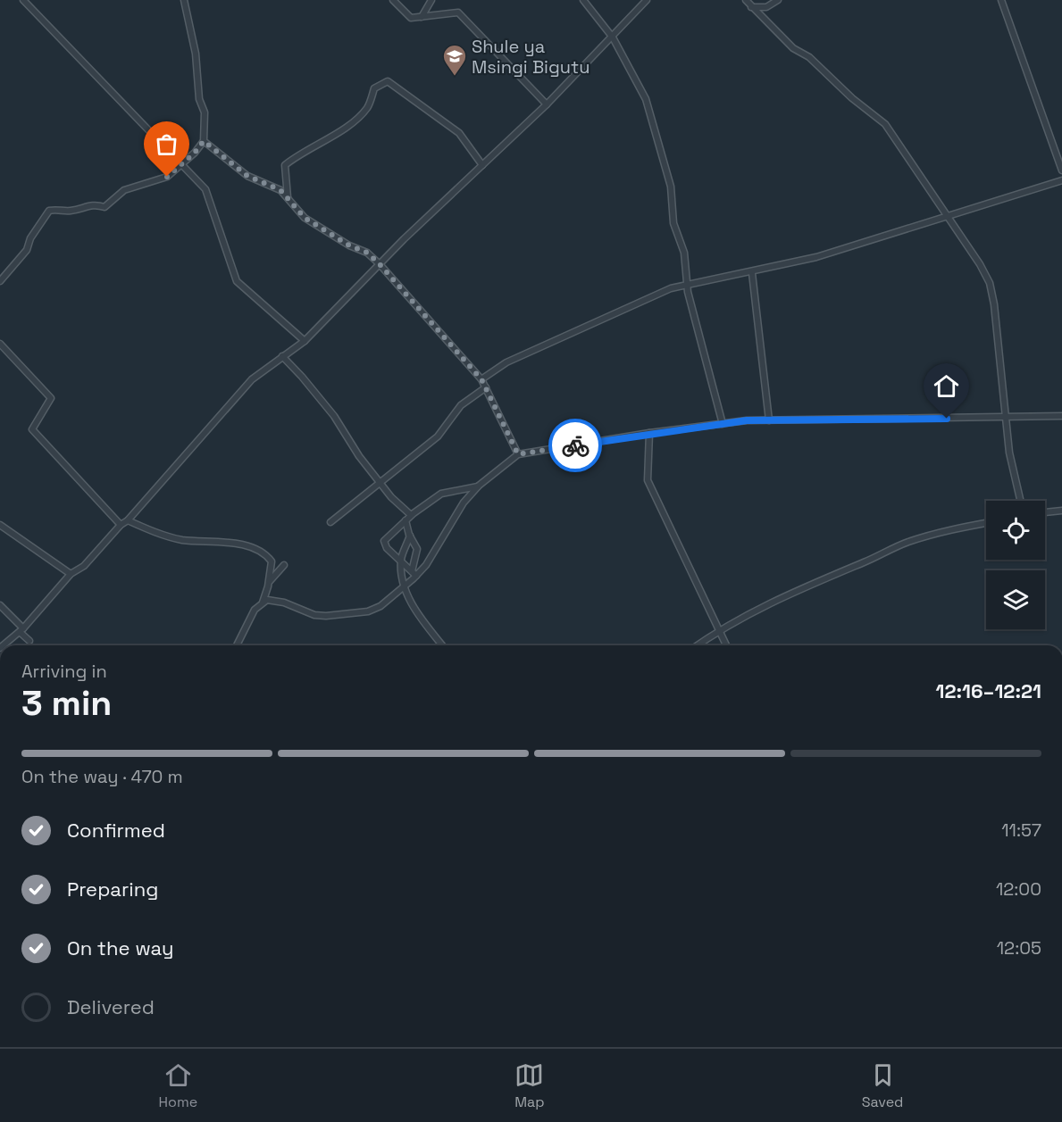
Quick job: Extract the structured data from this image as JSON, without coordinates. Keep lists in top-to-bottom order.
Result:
{
  "places": {
    "school or university": ["Shule ya Msingi Bigutu"]
  },
  "page": {
    "heading": ["3 min", "Arriving in", "12:16–12:21"],
    "bar": "On the way · 470 m",
    "list": [
      ["Confirmed", "11:57"],
      ["Preparing", "12:00"],
      ["On the way", "12:05"],
      "Delivered"
    ],
    "tabs": ["Home", "Map", "Saved"]
  }
}
